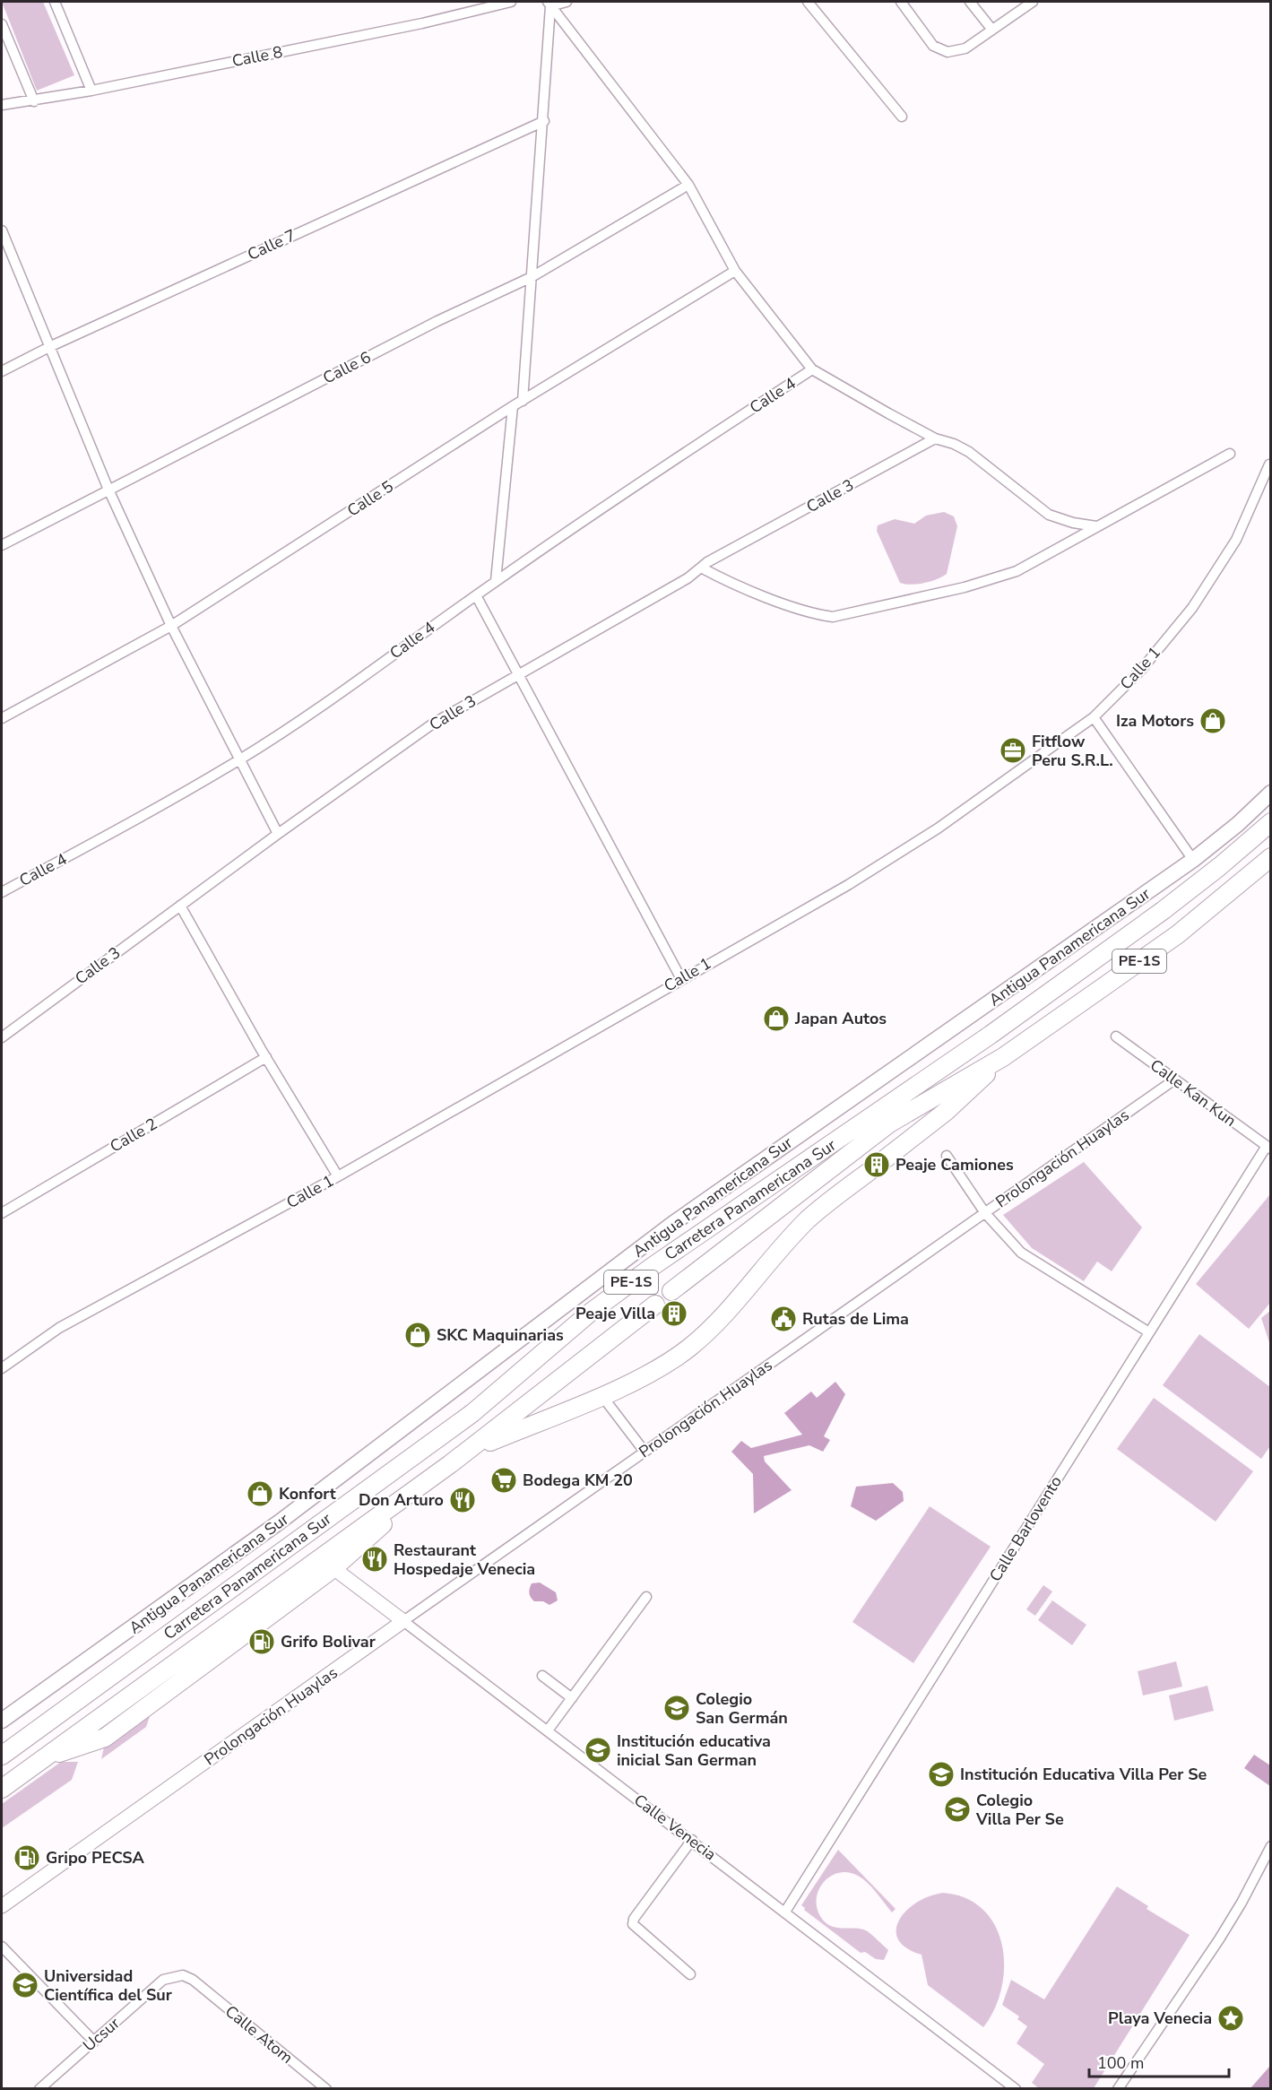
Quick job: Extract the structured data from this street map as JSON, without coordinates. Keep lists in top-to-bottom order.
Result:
{
  "streets": {
    "highway": ["PE-1S", "Carretera Panamericana Sur"],
    "main road": ["Antigua Panamericana Sur"],
    "street": [
      "Calle 8",
      "Calle 7",
      "Calle 6",
      "Calle 4",
      "Calle 3",
      "Calle 5",
      "Calle 1",
      "Calle Kan Kun",
      "Calle 2",
      "Prolongación Huaylas",
      "Calle Barlovento",
      "Calle Venecia",
      "Ucsur",
      "Calle Atom"
    ]
  },
  "crossings": [
    ["Calle Kan Kun", "Prolongación Huaylas"],
    ["Calle Kan Kun", "Calle Barlovento"],
    ["Prolongación Huaylas", "Calle Venecia"],
    ["Calle Barlovento", "Calle Venecia"],
    ["Ucsur", "Calle Atom"]
  ],
  "places": {
    "shop": [
      "Iza Motors",
      "Japan Autos",
      "SKC Maquinarias",
      "Konfort"
    ],
    "office": ["Fitflow Peru S.R.L."],
    "building": ["Peaje Camiones", "Peaje Villa"],
    "public building": ["Rutas de Lima"],
    "supermarket": ["Bodega KM 20"],
    "restaurant": ["Don Arturo", "Restaurant Hospedaje Venecia"],
    "fuel station": ["Grifo Bolivar", "Gripo PECSA"],
    "school or university": [
      "Colegio San Germán",
      "Institución educativa inicial San German",
      "Institución Educativa Villa Per Se",
      "Colegio Villa Per Se",
      "Universidad Científica del Sur"
    ],
    "place": ["Playa Venecia"]
  },
  "scale_bar": "100 m"
}
